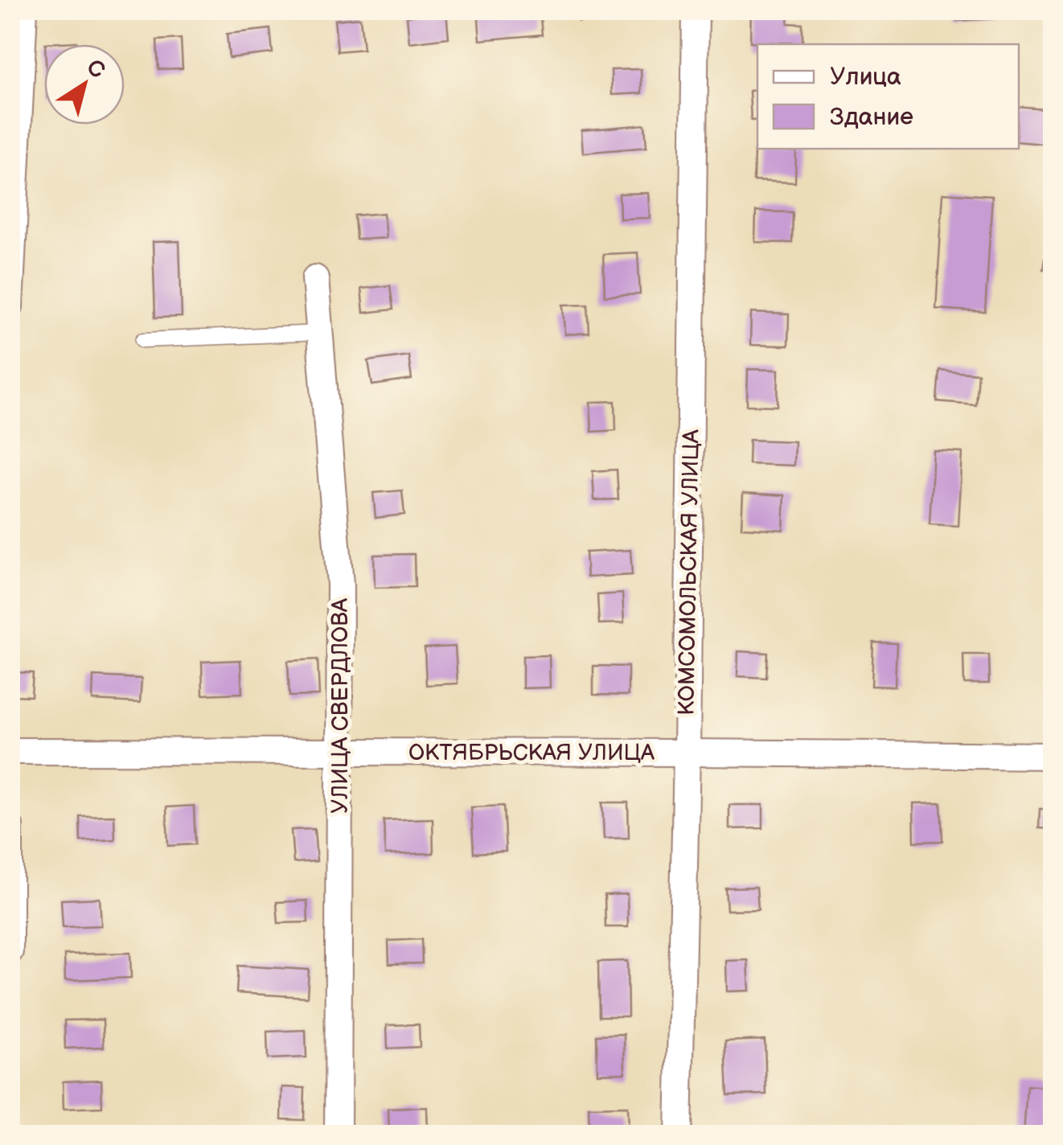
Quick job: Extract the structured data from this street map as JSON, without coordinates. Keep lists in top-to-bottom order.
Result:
{
  "streets": {
    "street": ["КОМСОМОЛЬСКАЯ УЛИЦА", "УЛИЦА СВЕРДЛОВА", "ОКТЯБРЬСКАЯ УЛИЦА"]
  },
  "crossings": [
    ["КОМСОМОЛЬСКАЯ УЛИЦА", "ОКТЯБРЬСКАЯ УЛИЦА"],
    ["УЛИЦА СВЕРДЛОВА", "ОКТЯБРЬСКАЯ УЛИЦА"]
  ],
  "legend": ["Улица", "Здание"],
  "north": "top right"
}
